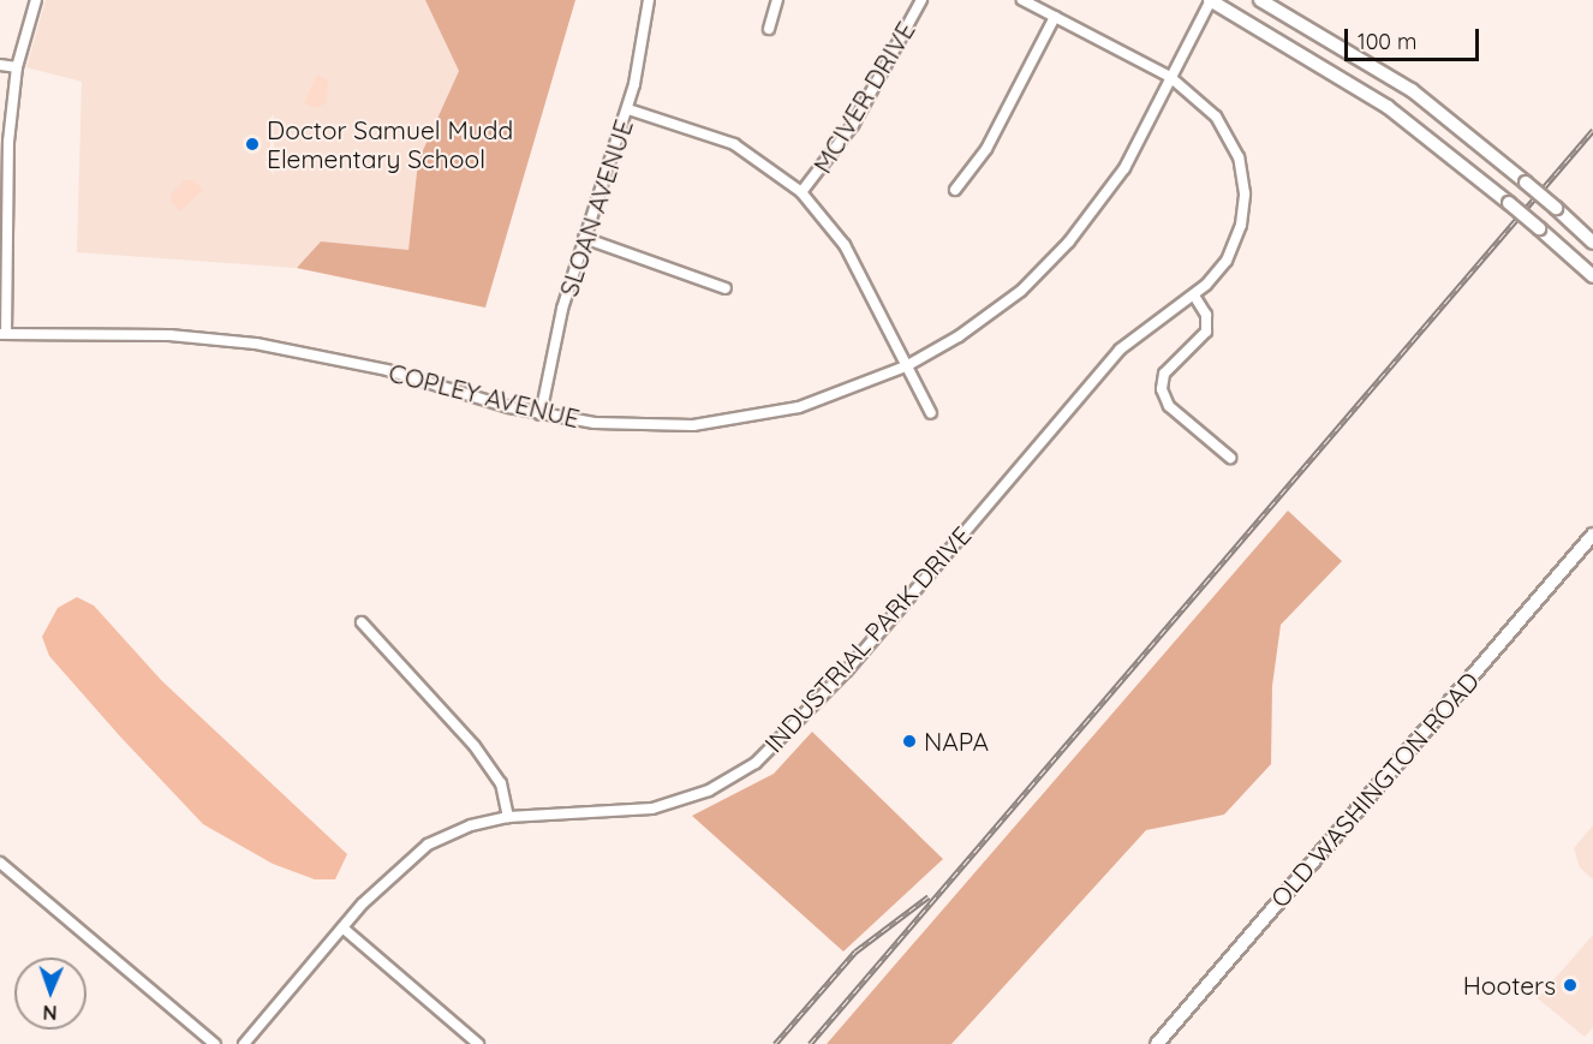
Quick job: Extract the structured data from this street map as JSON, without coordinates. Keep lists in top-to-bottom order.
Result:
{
  "streets": {
    "main road": ["OLD WASHINGTON ROAD"],
    "street": [
      "MCIVER DRIVE",
      "SLOAN AVENUE",
      "COPLEY AVENUE",
      "INDUSTRIAL PARK DRIVE"
    ]
  },
  "crossings": [
    ["SLOAN AVENUE", "COPLEY AVENUE"],
    ["COPLEY AVENUE", "INDUSTRIAL PARK DRIVE"]
  ],
  "places": ["Doctor Samuel Mudd Elementary School", "NAPA", "Hooters"],
  "scale_bar": "100 m",
  "north": "bottom"
}
